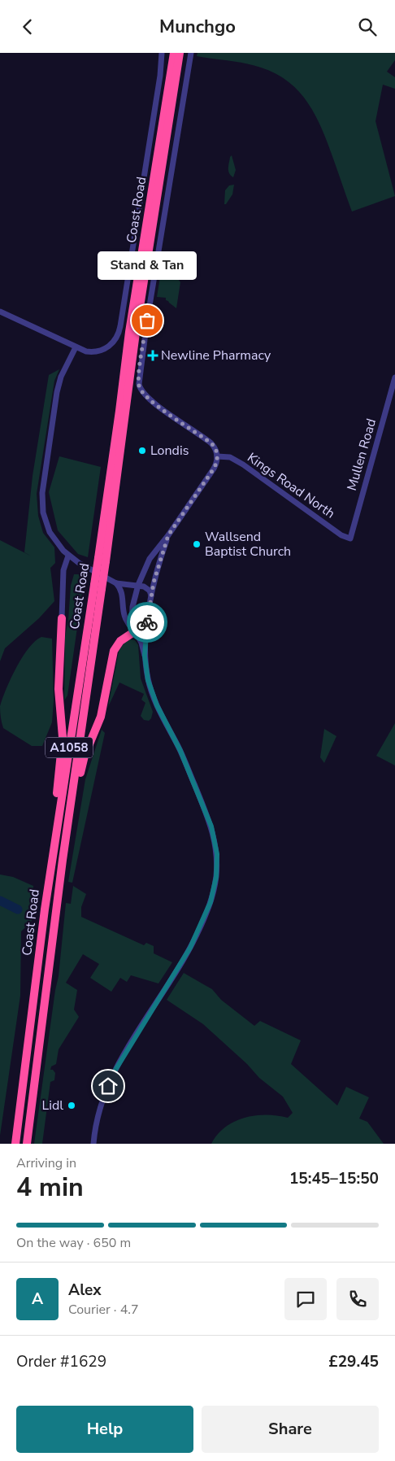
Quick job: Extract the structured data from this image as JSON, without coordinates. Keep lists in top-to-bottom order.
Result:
{
  "streets": {
    "highway": ["Coast Road", "A1058"],
    "street": ["Mullen Road", "Kings Road North"]
  },
  "crossings": [
    ["Mullen Road", "Kings Road North"]
  ],
  "places": {
    "other": [
      "Stand & Tan",
      "Londis",
      "Wallsend Baptist Church",
      "Lidl"
    ],
    "health": ["Newline Pharmacy"]
  },
  "page": {
    "header": "Munchgo",
    "bubble": "Stand & Tan",
    "heading": ["4 min", "Arriving in", "15:45–15:50"],
    "panel": [
      "Alex",
      "Courier · 4.7",
      "Order #1629",
      "£29.45"
    ],
    "bar": "On the way · 650 m",
    "round": "A",
    "buttons": ["Help", "Share"]
  }
}
